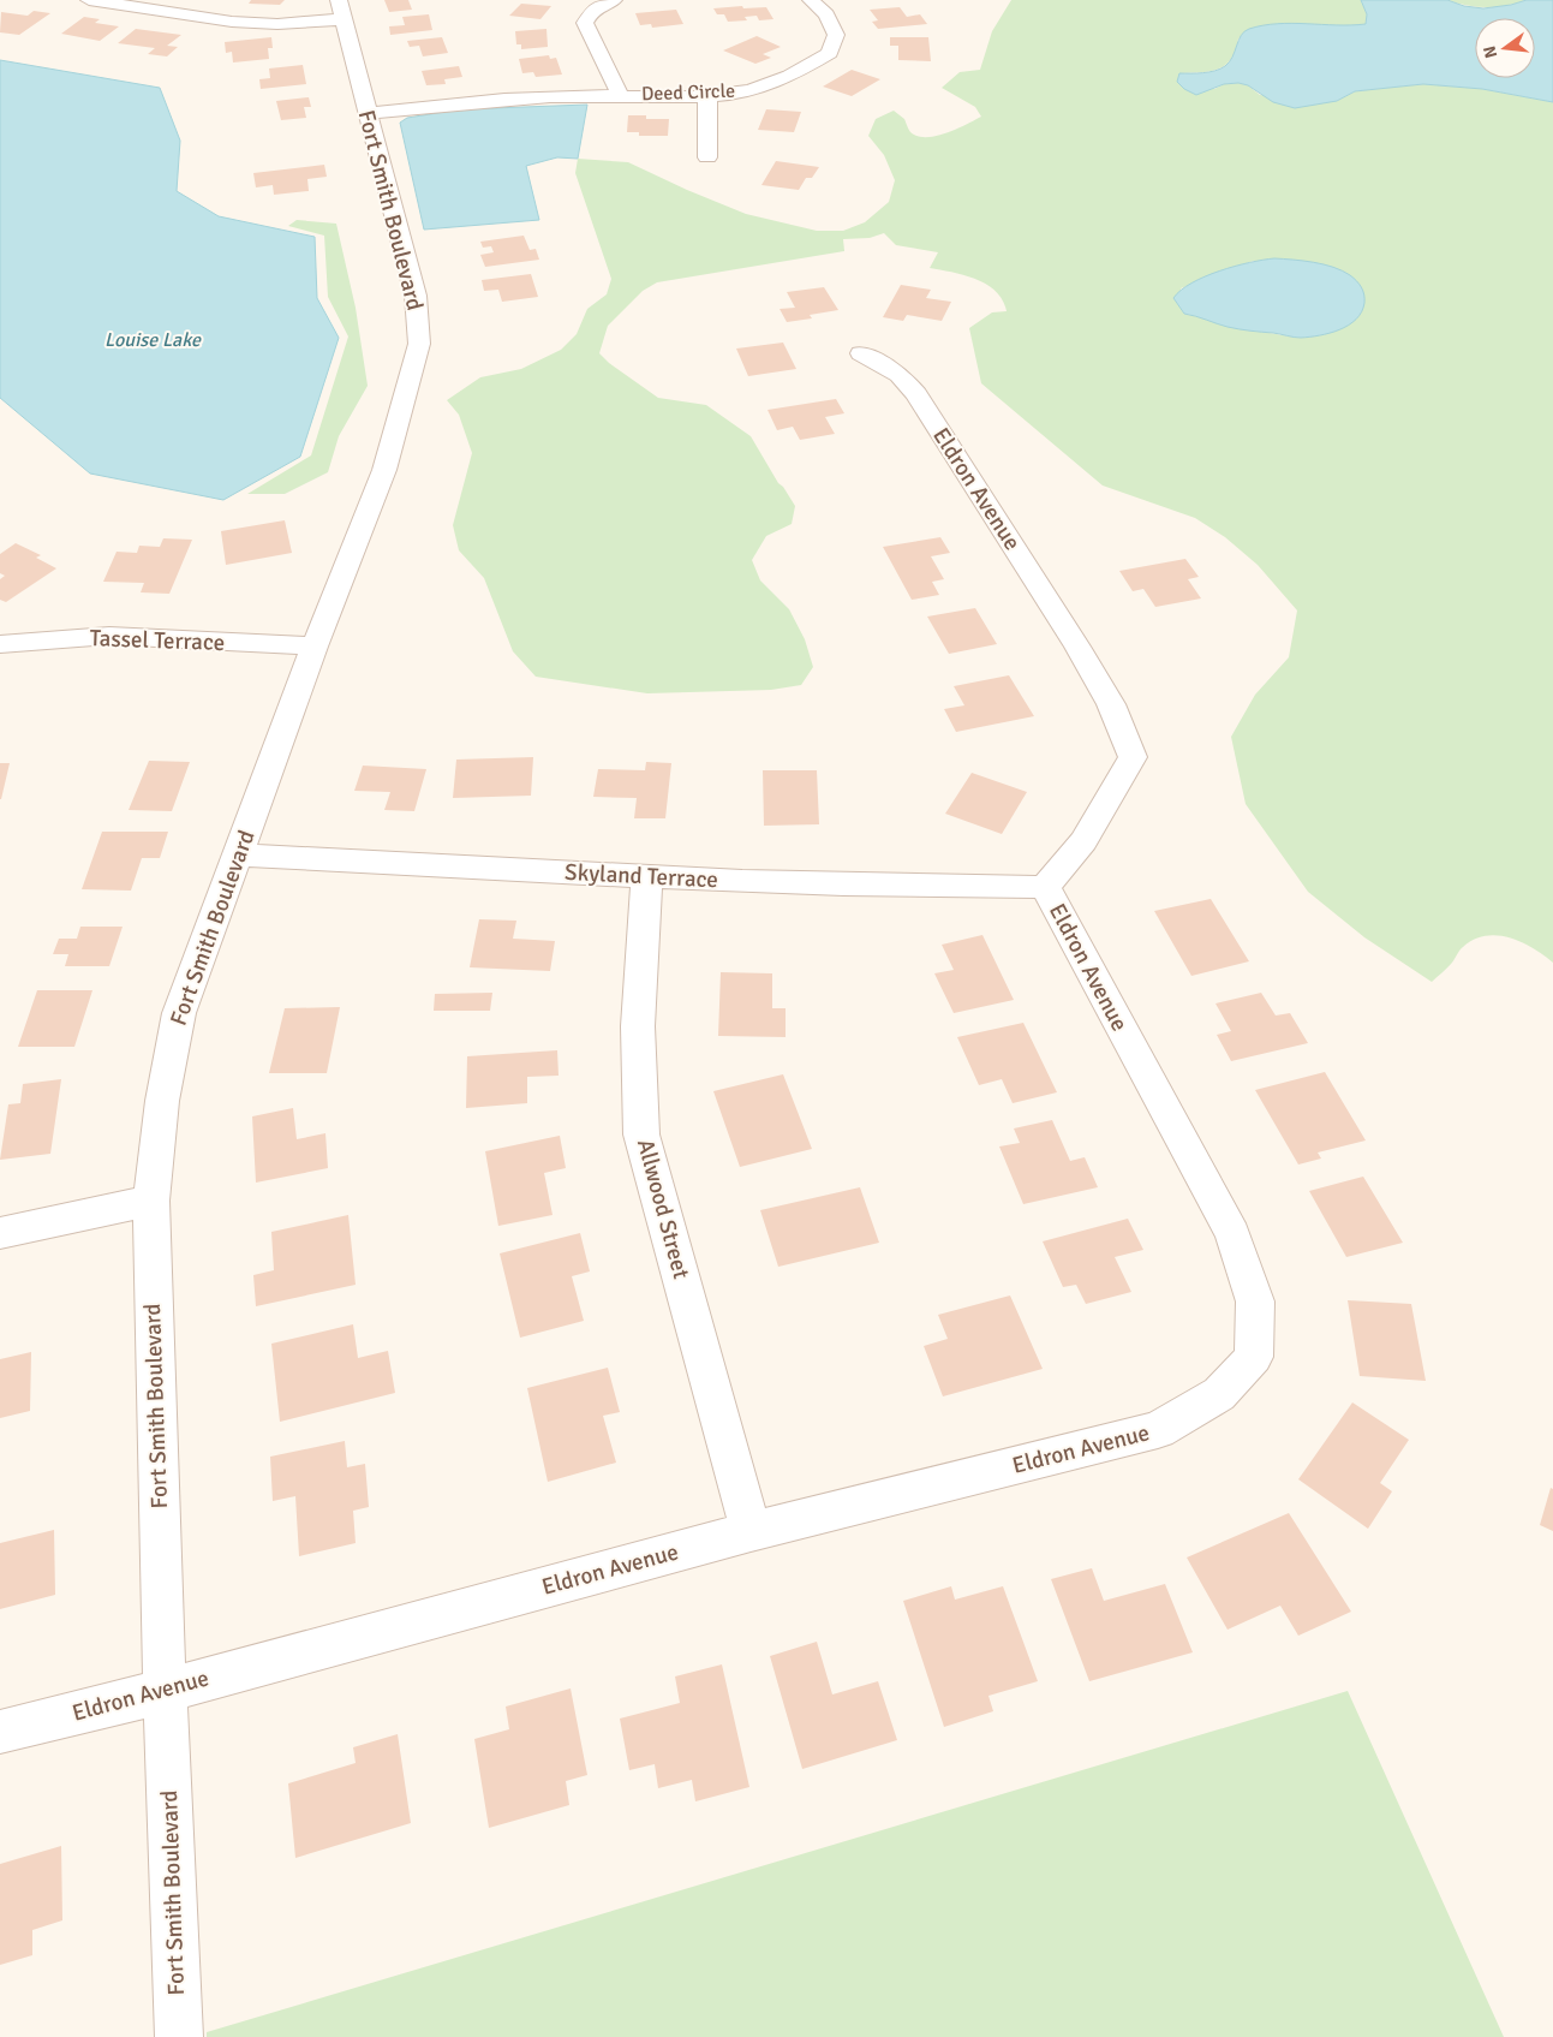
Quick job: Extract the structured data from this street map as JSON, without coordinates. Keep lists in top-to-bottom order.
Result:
{
  "streets": {
    "street": [
      "Deed Circle",
      "Fort Smith Boulevard",
      "Eldron Avenue",
      "Tassel Terrace",
      "Skyland Terrace",
      "Allwood Street"
    ]
  },
  "crossings": [
    ["Deed Circle", "Fort Smith Boulevard"],
    ["Fort Smith Boulevard", "Eldron Avenue"],
    ["Fort Smith Boulevard", "Tassel Terrace"],
    ["Fort Smith Boulevard", "Skyland Terrace"],
    ["Eldron Avenue", "Skyland Terrace"],
    ["Eldron Avenue", "Allwood Street"],
    ["Skyland Terrace", "Allwood Street"]
  ],
  "water": ["Louise Lake"],
  "north": "left"
}
